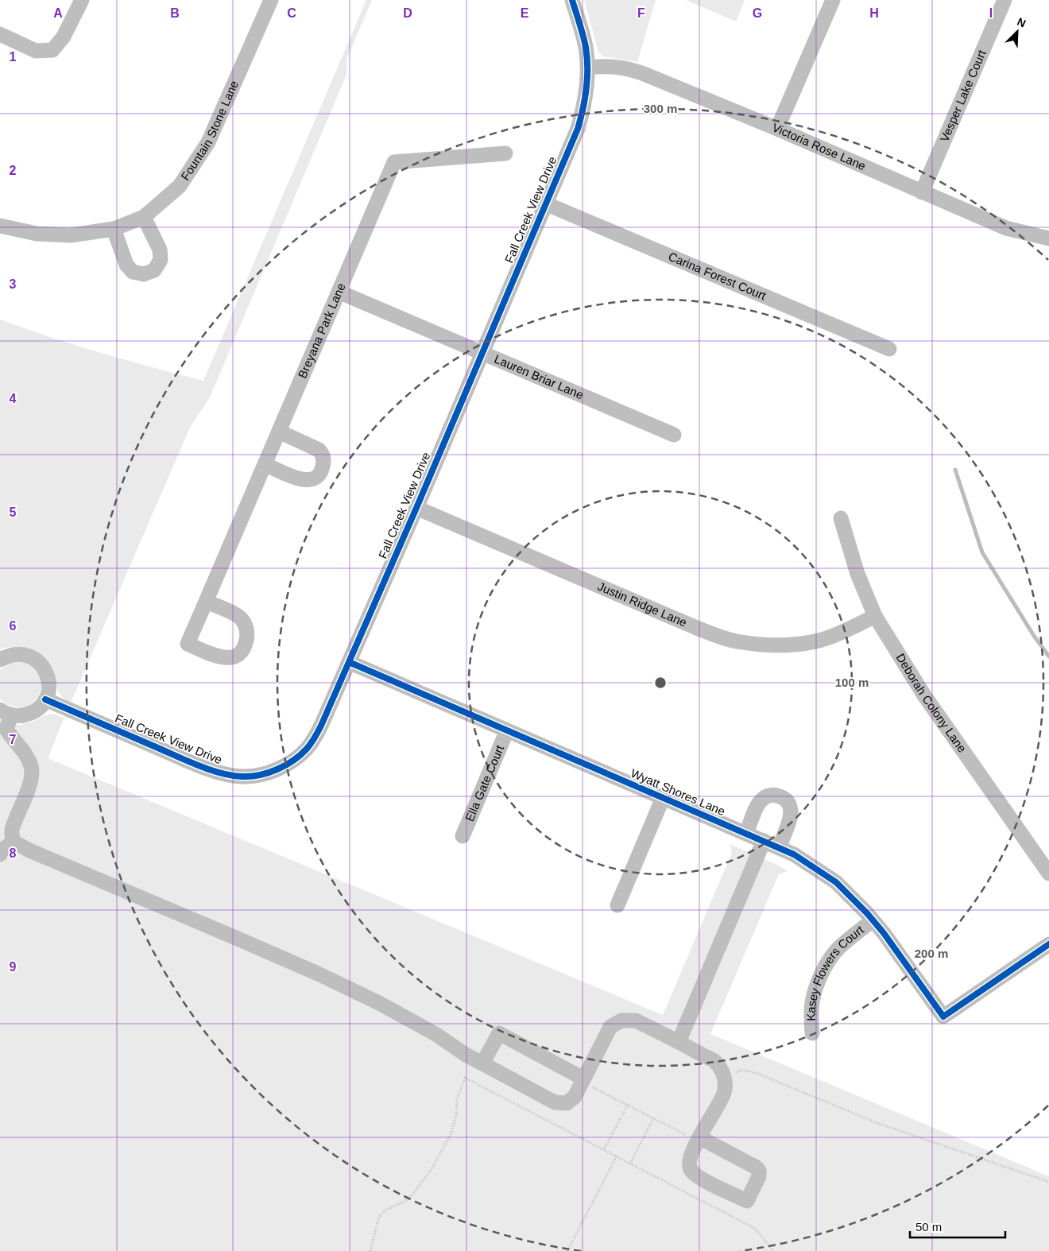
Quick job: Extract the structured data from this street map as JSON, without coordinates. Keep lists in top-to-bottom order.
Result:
{
  "streets": {
    "street": [
      "Vesper Lake Court",
      "Fountain Stone Lane",
      "Victoria Rose Lane",
      "Fall Creek View Drive",
      "Carina Forest Court",
      "Breyana Park Lane",
      "Lauren Briar Lane",
      "Justin Ridge Lane",
      "Deborah Colony Lane",
      "Ella Gate Court",
      "Wyatt Shores Lane",
      "Kasey Flowers Court"
    ]
  },
  "crossings": [
    ["Vesper Lake Court", "Victoria Rose Lane"],
    ["Victoria Rose Lane", "Fall Creek View Drive"],
    ["Fall Creek View Drive", "Carina Forest Court"],
    ["Fall Creek View Drive", "Lauren Briar Lane"],
    ["Fall Creek View Drive", "Justin Ridge Lane"],
    ["Fall Creek View Drive", "Wyatt Shores Lane"],
    ["Breyana Park Lane", "Lauren Briar Lane"],
    ["Justin Ridge Lane", "Deborah Colony Lane"],
    ["Ella Gate Court", "Wyatt Shores Lane"],
    ["Wyatt Shores Lane", "Kasey Flowers Court"]
  ],
  "scale_bar": "50 m",
  "north": "top right",
  "grid": {
    "columns": [
      "A",
      "B",
      "C",
      "D",
      "E",
      "F",
      "G",
      "H",
      "I"
    ],
    "rows": [
      "1",
      "2",
      "3",
      "4",
      "5",
      "6",
      "7",
      "8",
      "9"
    ]
  },
  "rings": ["300 m", "100 m", "200 m"]
}
